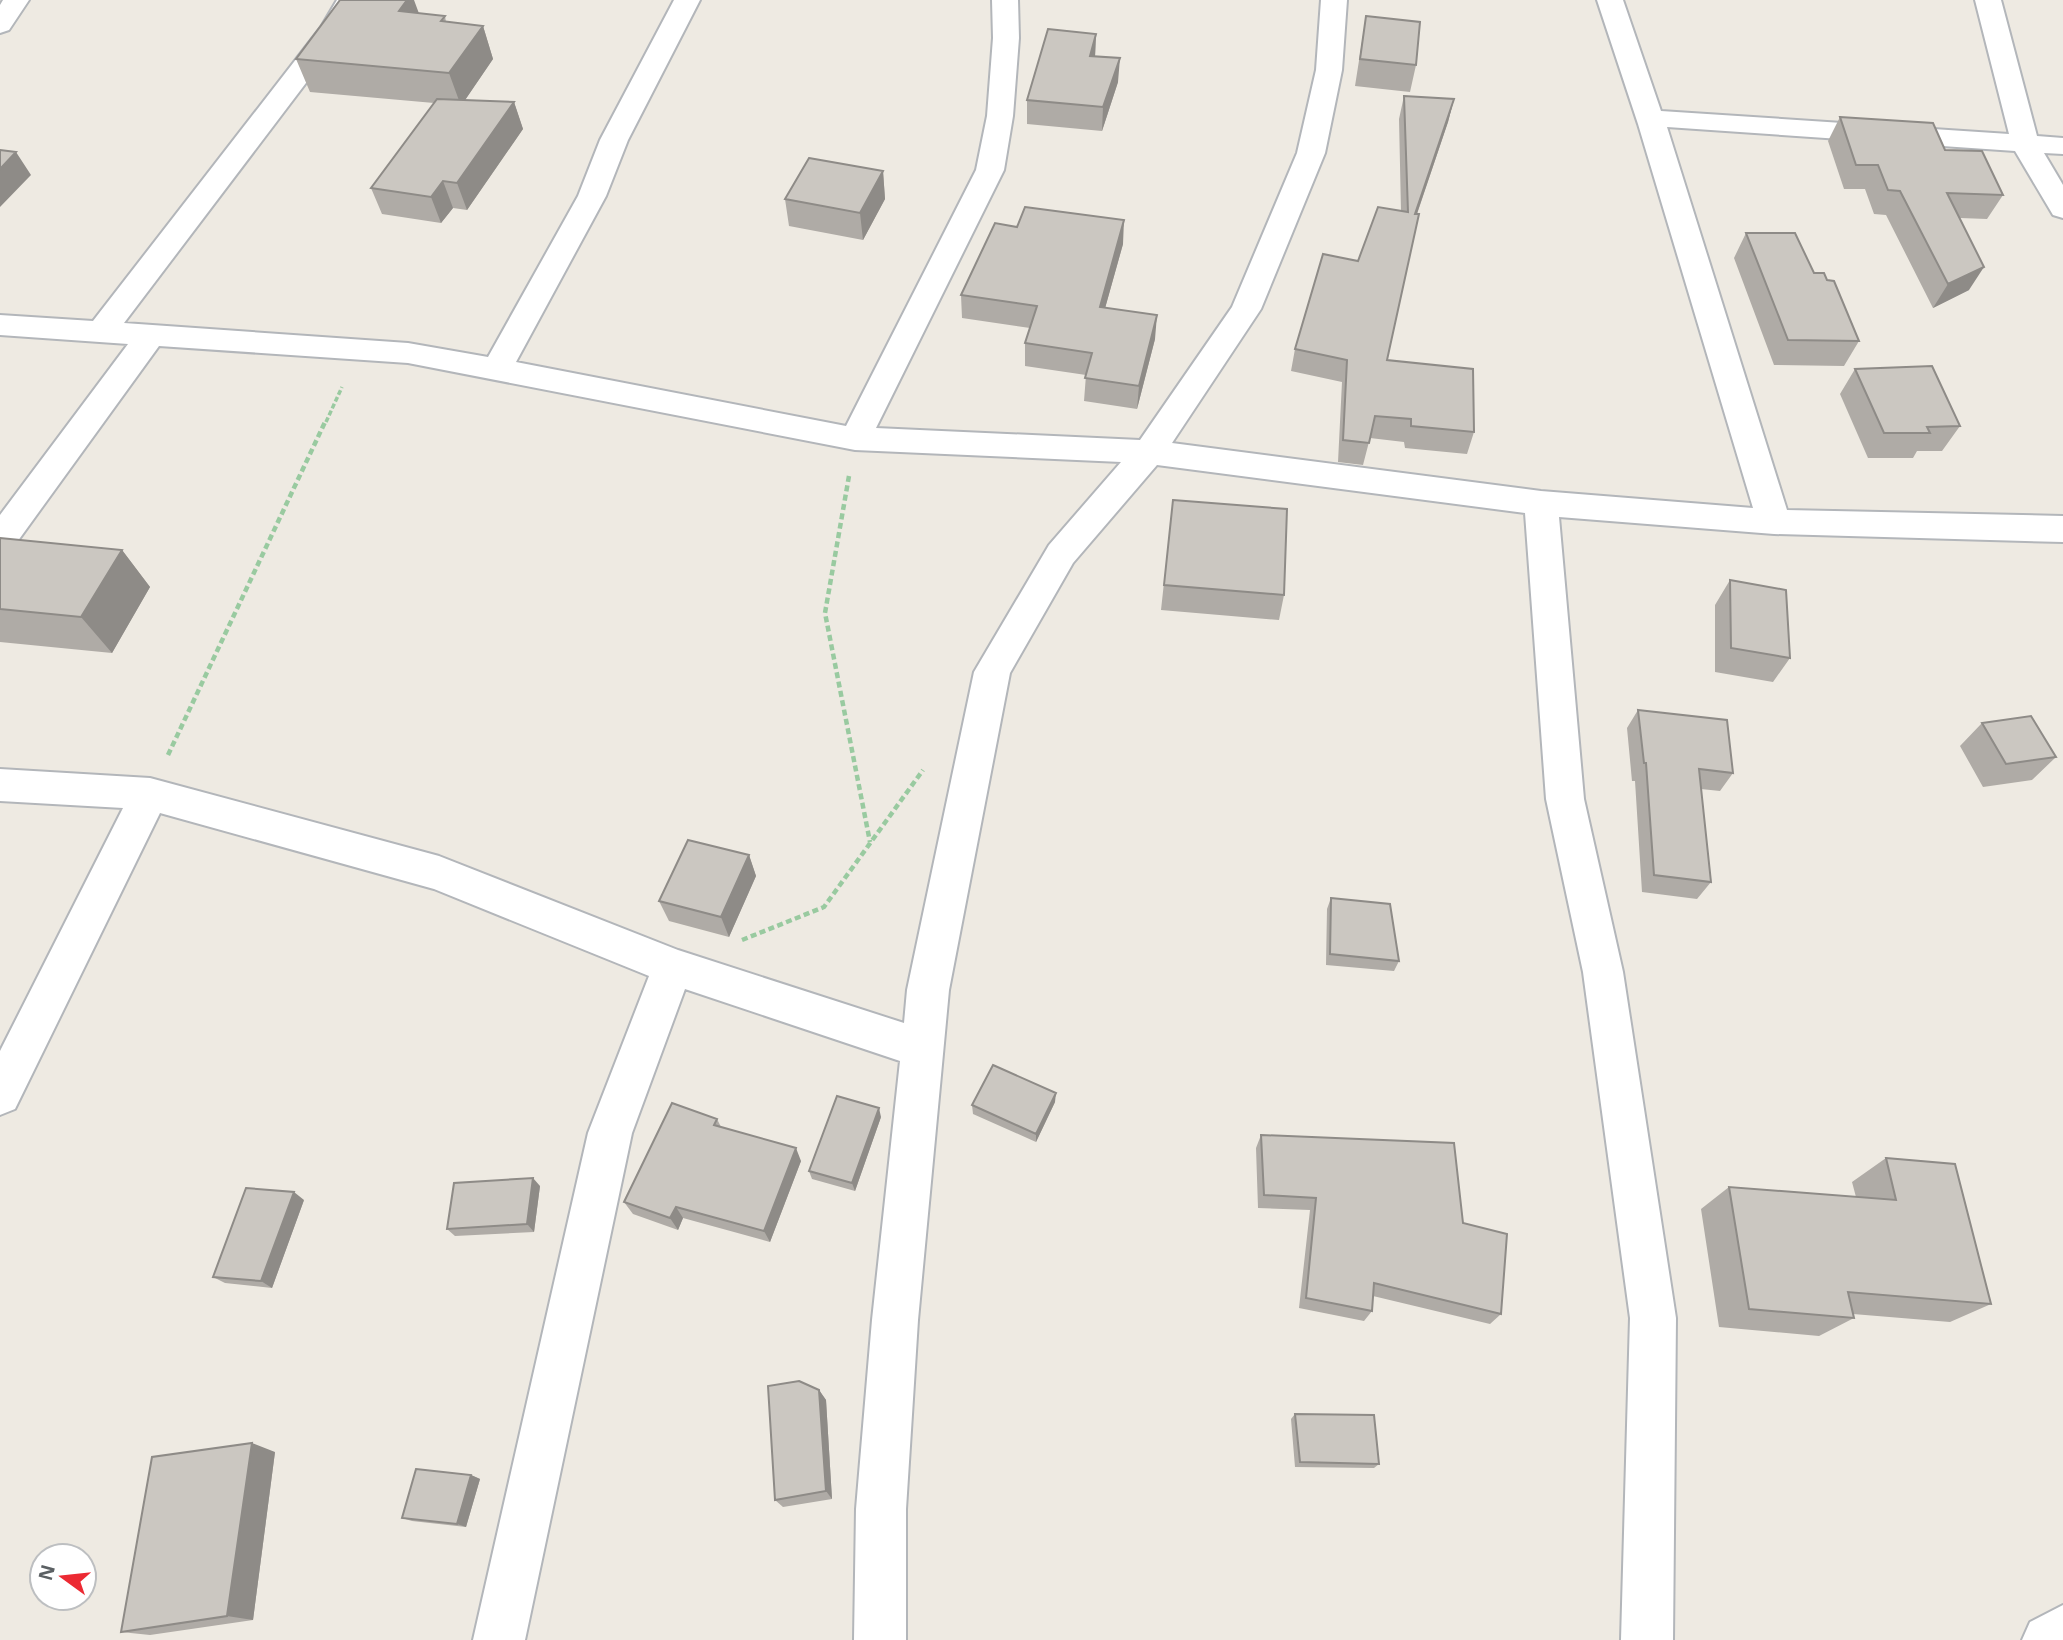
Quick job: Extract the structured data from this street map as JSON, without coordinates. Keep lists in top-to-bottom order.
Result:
{
  "north": "left"
}
